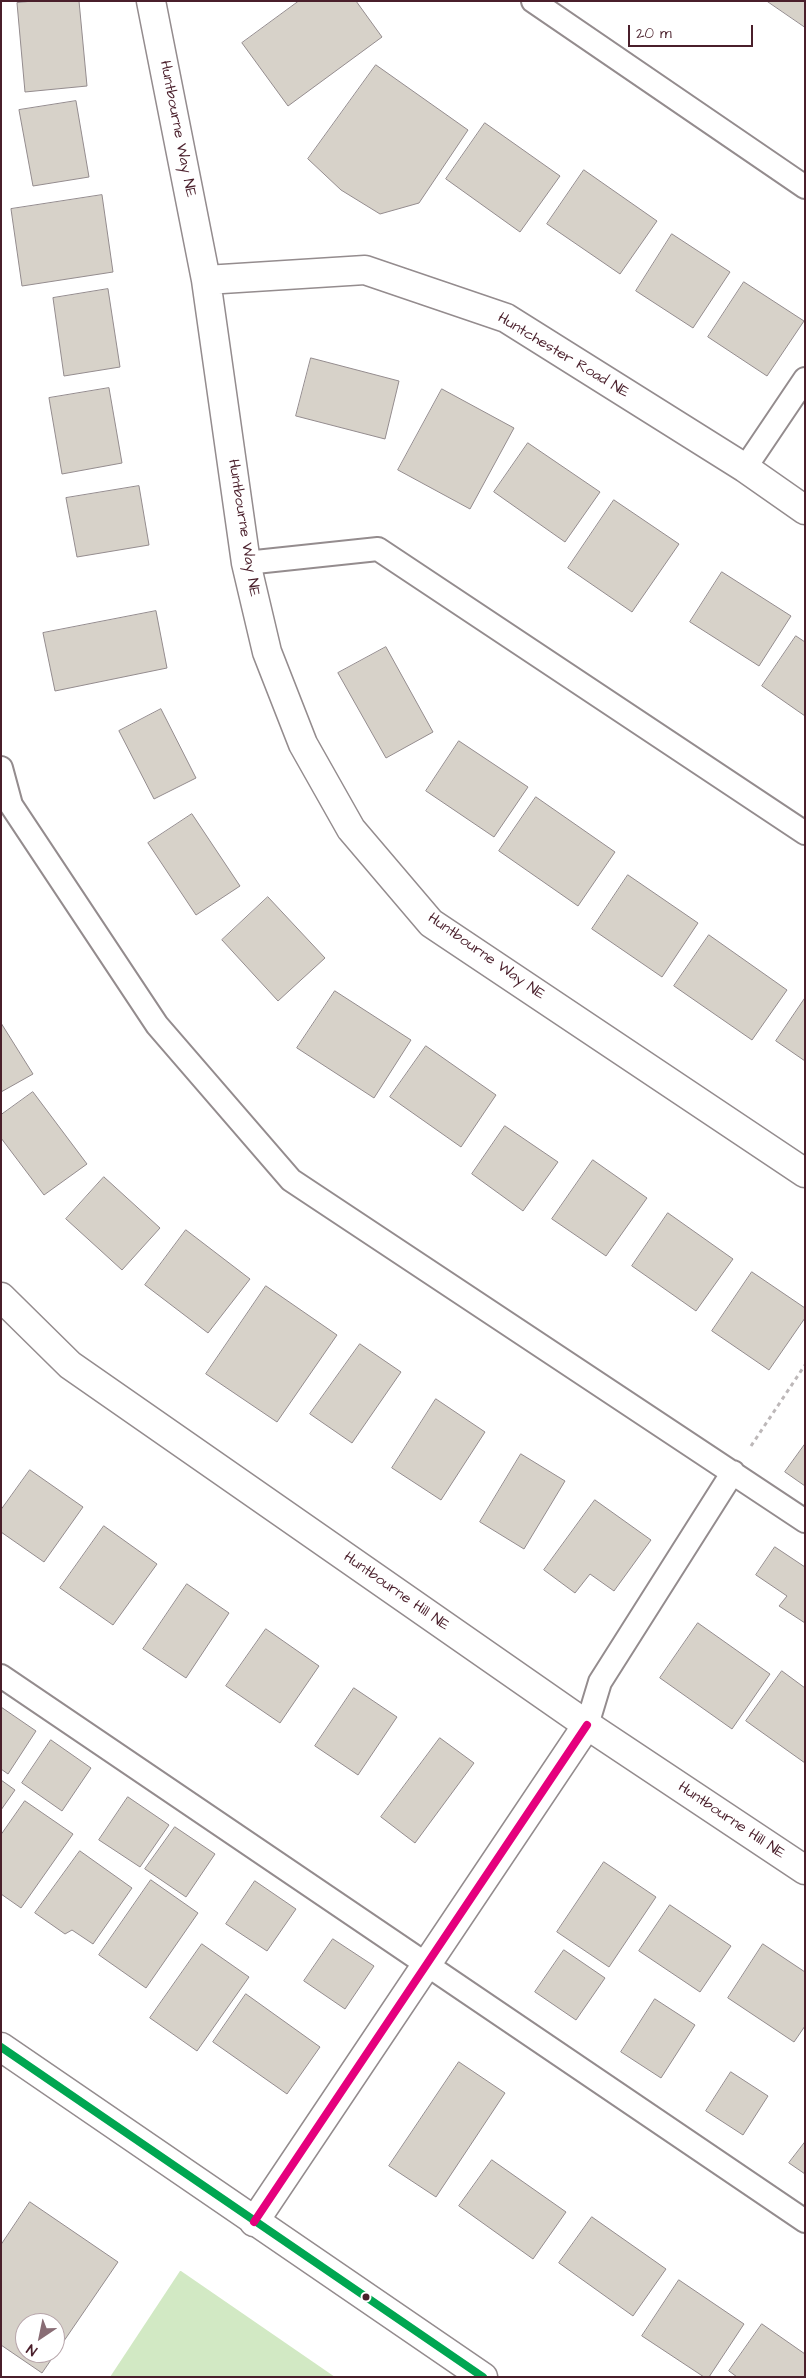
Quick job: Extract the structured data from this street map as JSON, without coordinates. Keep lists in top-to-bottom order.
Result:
{
  "streets": {
    "street": ["Huntbourne Way NE", "Huntchester Road NE", "Huntbourne Hill NE"]
  },
  "crossings": [
    ["Huntbourne Way NE", "Huntchester Road NE"]
  ],
  "scale_bar": "20 m",
  "north": "bottom left"
}
